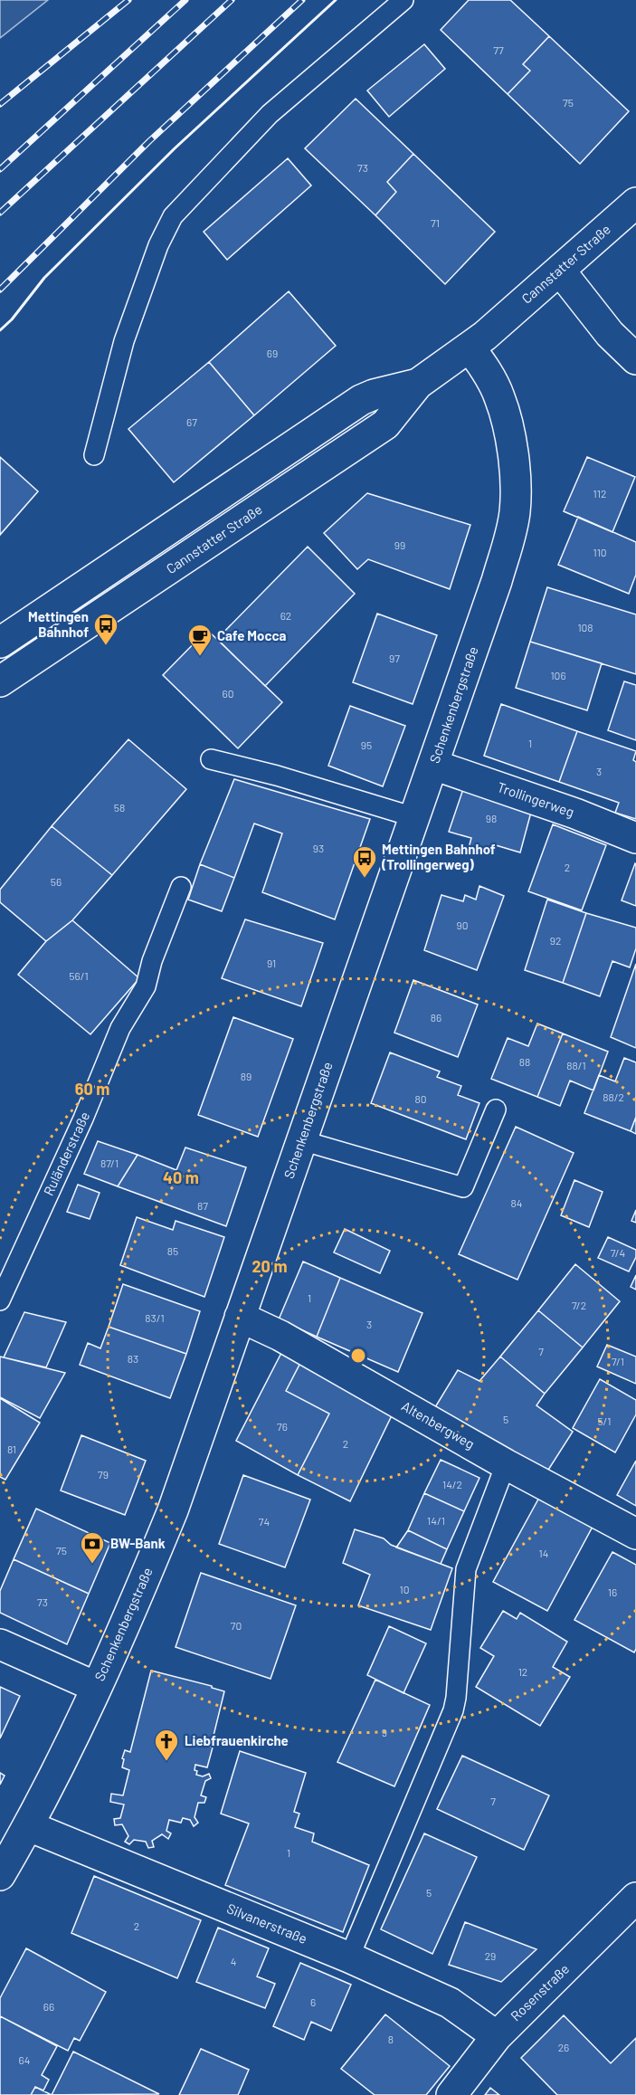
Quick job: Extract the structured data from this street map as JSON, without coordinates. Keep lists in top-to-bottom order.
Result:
{
  "streets": {
    "street": [
      "Cannstatter Straße",
      "Schenkenbergstraße",
      "Trollingerweg",
      "Altenbergweg",
      "Silvanerstraße",
      "Rosenstraße"
    ],
    "lane": ["Ruländerstraße"]
  },
  "crossings": [
    ["Cannstatter Straße", "Schenkenbergstraße"],
    ["Schenkenbergstraße", "Trollingerweg"],
    ["Schenkenbergstraße", "Altenbergweg"],
    ["Schenkenbergstraße", "Silvanerstraße"],
    ["Silvanerstraße", "Rosenstraße"]
  ],
  "places": {
    "bus stop": ["Mettingen Bahnhof", "Mettingen Bahnhof (Trollingerweg)"],
    "cafe": ["Cafe Mocca"],
    "bank": ["BW-Bank"],
    "church": ["Liebfrauenkirche"]
  },
  "house_numbers": [
    "77",
    "75",
    "73",
    "71",
    "69",
    "67",
    "112",
    "99",
    "110",
    "62",
    "108",
    "97",
    "106",
    "60",
    "1",
    "95",
    "3",
    "58",
    "98",
    "93",
    "2",
    "56",
    "90",
    "92",
    "91",
    "56/1",
    "86",
    "88",
    "88/1",
    "89",
    "88/2",
    "80",
    "87/1",
    "84",
    "87",
    "85",
    "7/4",
    "1",
    "7/2",
    "83/1",
    "3",
    "7",
    "83",
    "7/1",
    "5",
    "5/1",
    "76",
    "2",
    "81",
    "79",
    "14/2",
    "14/1",
    "74",
    "75",
    "14",
    "10",
    "16",
    "73",
    "70",
    "12",
    "9",
    "7",
    "1",
    "5",
    "2",
    "29",
    "4",
    "6",
    "66",
    "8",
    "26",
    "64"
  ],
  "rings": ["60 m", "40 m", "20 m"]
}
